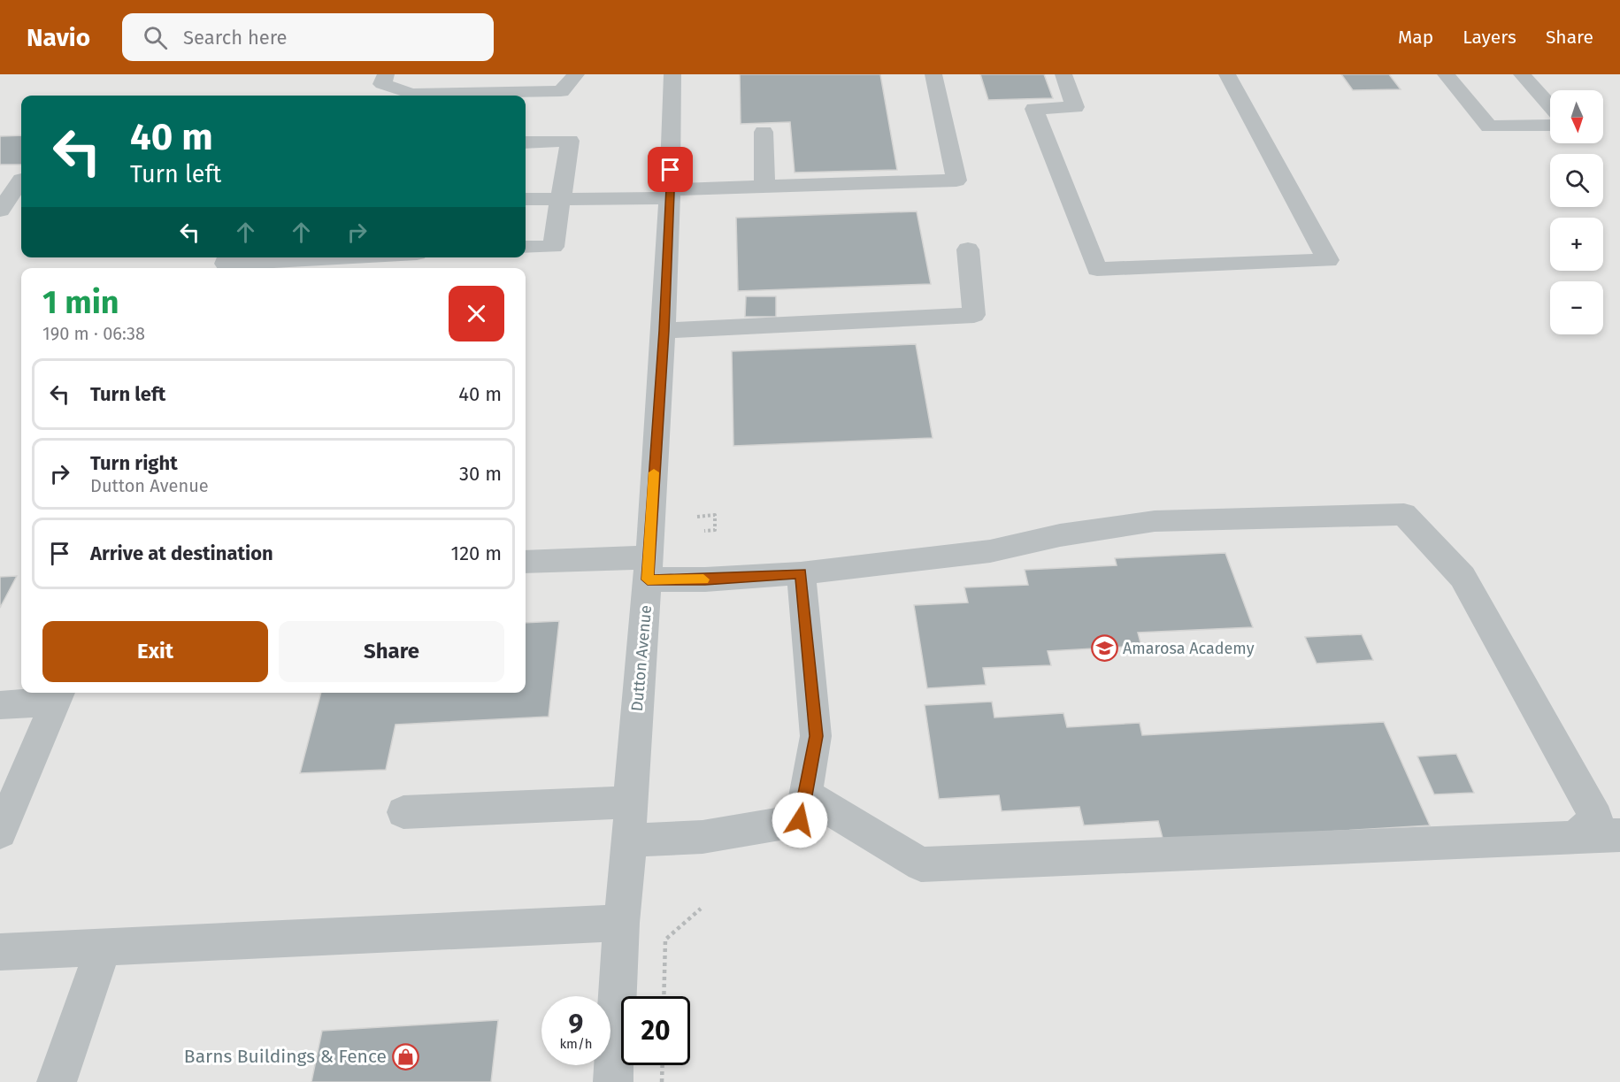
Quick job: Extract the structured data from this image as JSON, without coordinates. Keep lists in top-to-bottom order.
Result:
{
  "streets": {
    "street": ["Dutton Avenue"]
  },
  "places": {
    "school or university": ["Amarosa Academy"],
    "shop": ["Barns Buildings & Fence"]
  },
  "north": "bottom",
  "page": {
    "header": "Navio",
    "search": "Search here",
    "nav": ["Map", "Layers", "Share"],
    "map_buttons": ["+", "−"],
    "turn": ["40 m", "Turn left"],
    "heading": ["1 min", "190 m · 06:38"],
    "list": [
      {
        "name": "Turn left",
        "value": "40 m"
      },
      {
        "name": "Turn right",
        "note": "Dutton Avenue",
        "value": "30 m"
      },
      {
        "name": "Arrive at destination",
        "value": "120 m"
      }
    ],
    "buttons": ["Exit", "Share"],
    "speed": "9 km/h",
    "limit": "20"
  }
}
